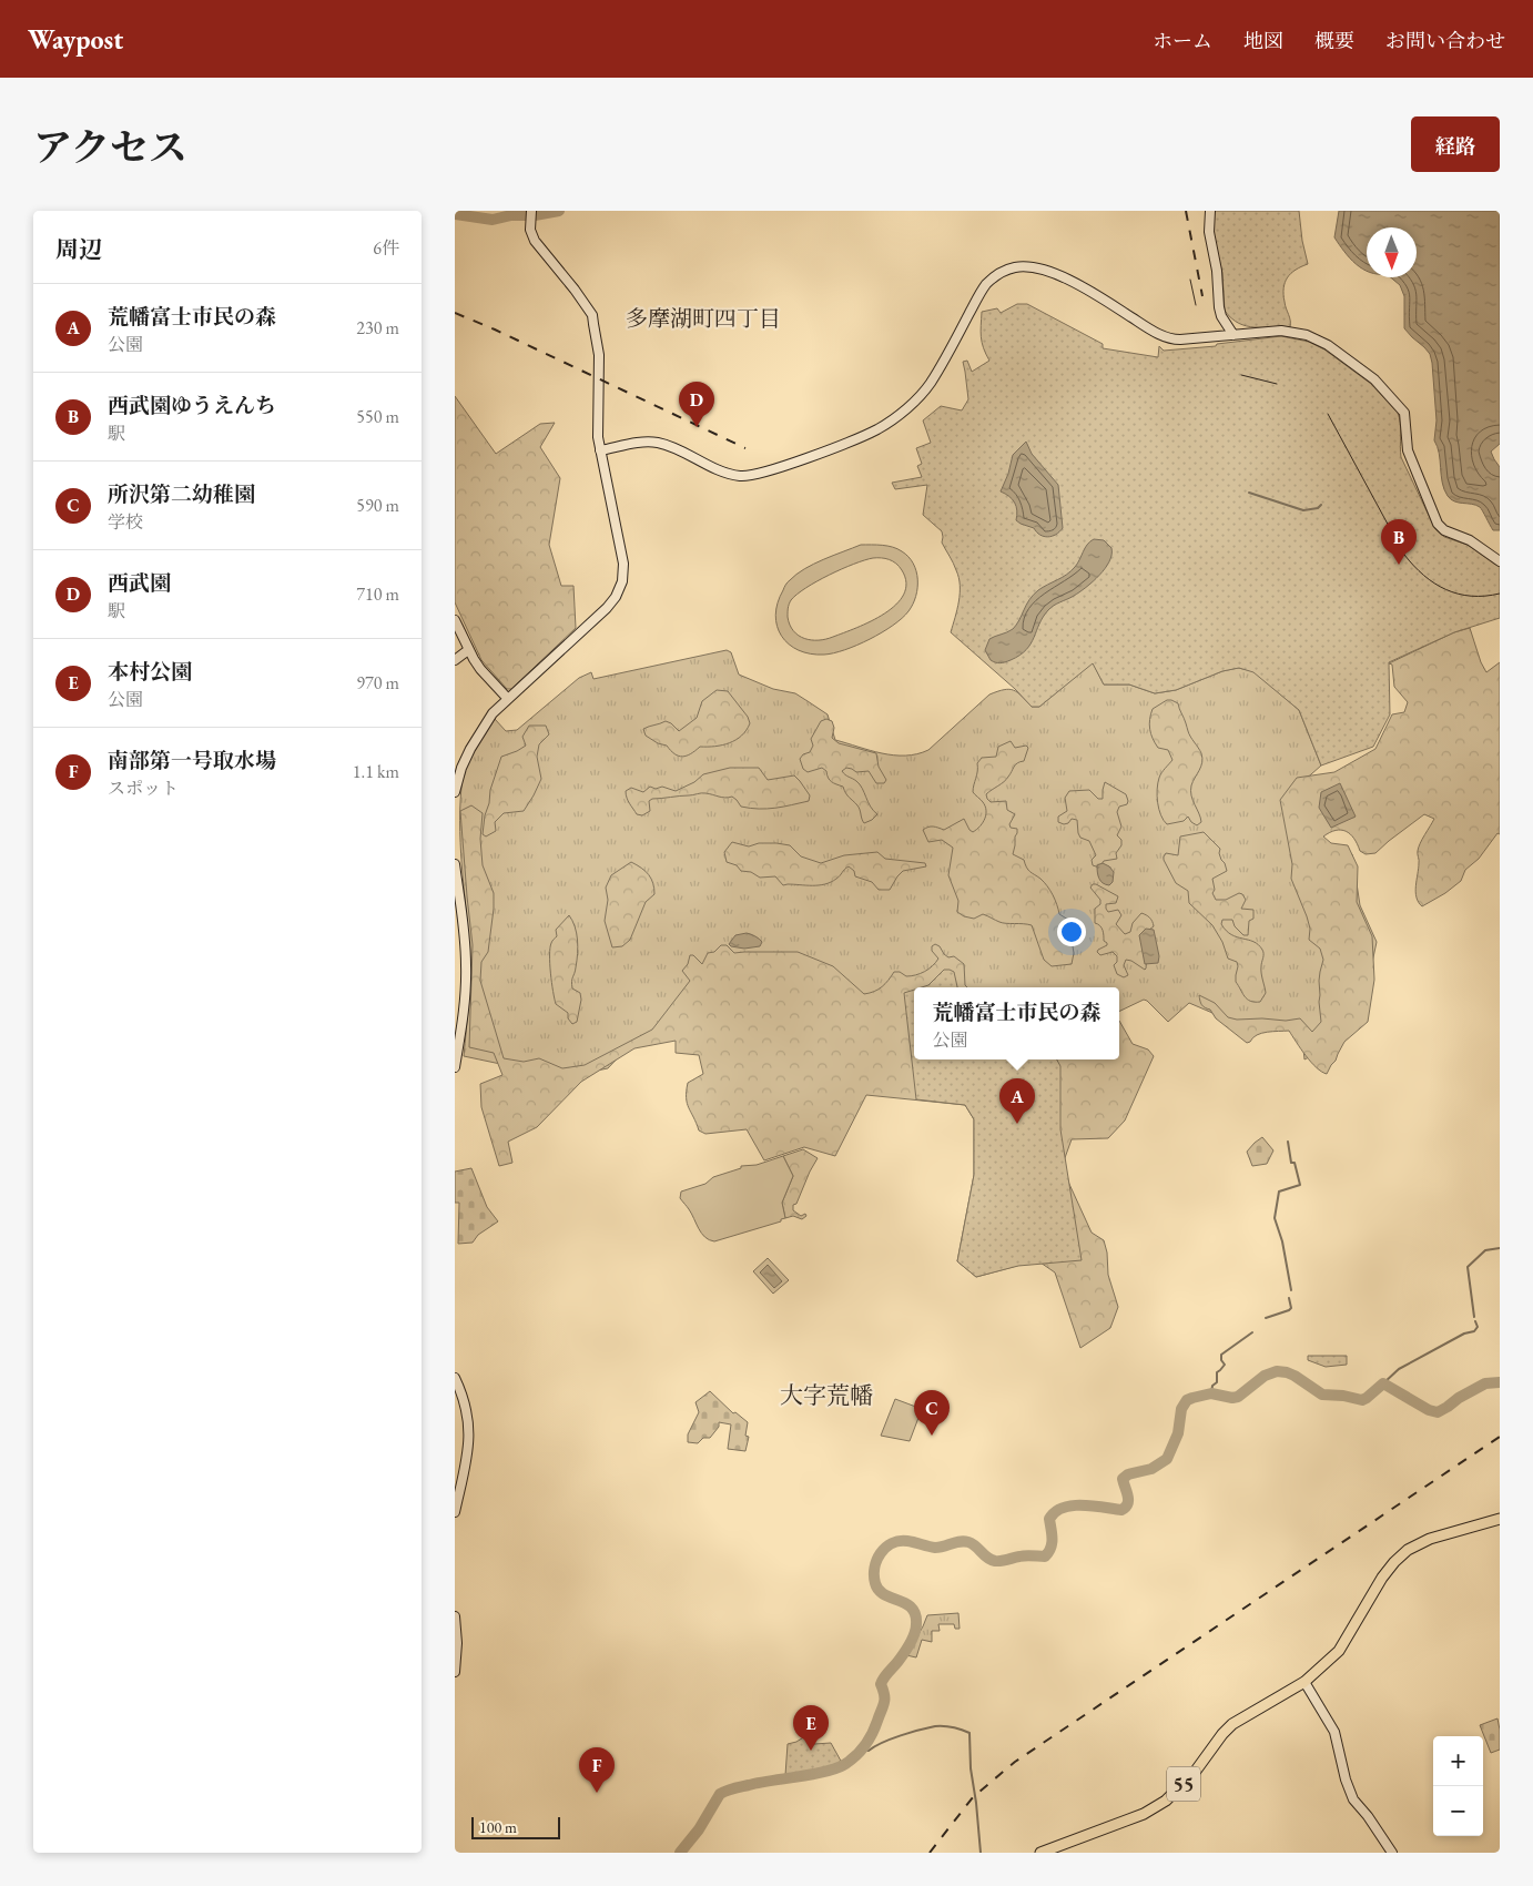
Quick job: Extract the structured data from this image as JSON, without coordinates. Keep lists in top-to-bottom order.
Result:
{
  "streets": {
    "main road": ["55"]
  },
  "districts": ["多摩湖町四丁目", "大字荒幡"],
  "scale_bar": "100 m",
  "north": "bottom",
  "page": {
    "header": "Waypost",
    "nav": [
      "ホーム",
      "地図",
      "概要",
      "お問い合わせ"
    ],
    "title": "アクセス",
    "buttons": "経路",
    "heading": ["周辺", "6件"],
    "list": [
      {
        "mark": "A",
        "name": "荒幡富士市民の森",
        "note": "公園",
        "value": "230 m"
      },
      {
        "mark": "B",
        "name": "西武園ゆうえんち",
        "note": "駅",
        "value": "550 m"
      },
      {
        "mark": "C",
        "name": "所沢第二幼稚園",
        "note": "学校",
        "value": "590 m"
      },
      {
        "mark": "D",
        "name": "西武園",
        "note": "駅",
        "value": "710 m"
      },
      {
        "mark": "E",
        "name": "本村公園",
        "note": "公園",
        "value": "970 m"
      },
      {
        "mark": "F",
        "name": "南部第一号取水場",
        "note": "スポット",
        "value": "1.1 km"
      }
    ],
    "pins": [
      "D",
      "B",
      "A",
      "C",
      "E",
      "F"
    ],
    "popup": ["荒幡富士市民の森", "公園"],
    "map_buttons": ["+", "−"],
    "scale": "100 m"
  }
}
